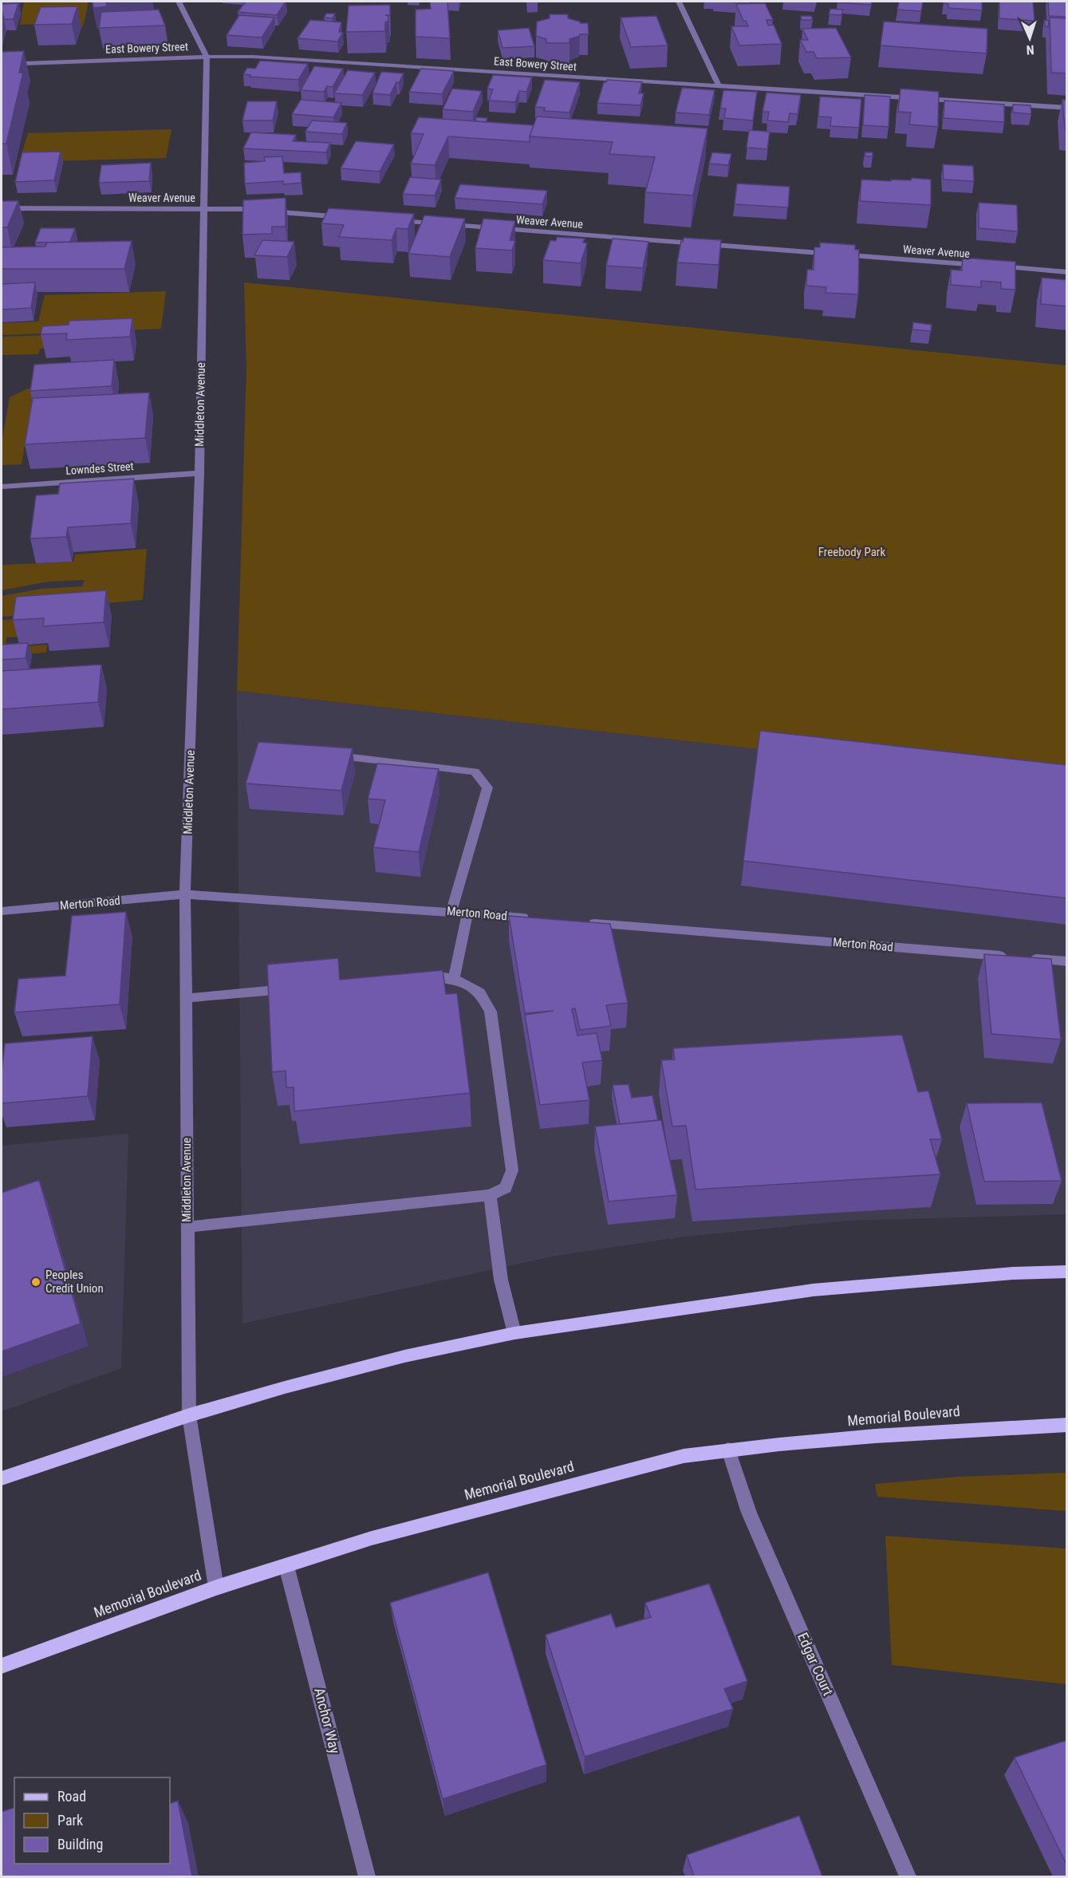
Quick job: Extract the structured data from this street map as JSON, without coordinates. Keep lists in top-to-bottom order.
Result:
{
  "streets": {
    "main road": ["Memorial Boulevard"],
    "street": [
      "East Bowery Street",
      "Weaver Avenue",
      "Middleton Avenue",
      "Lowndes Street",
      "Merton Road",
      "Edgar Court",
      "Anchor Way"
    ]
  },
  "crossings": [
    ["East Bowery Street", "Middleton Avenue"],
    ["Weaver Avenue", "Middleton Avenue"],
    ["Middleton Avenue", "Lowndes Street"],
    ["Middleton Avenue", "Merton Road"],
    ["Middleton Avenue", "Memorial Boulevard"],
    ["Memorial Boulevard", "Edgar Court"],
    ["Memorial Boulevard", "Anchor Way"]
  ],
  "parks": ["Freebody Park"],
  "places": ["Peoples Credit Union"],
  "legend": ["Road", "Park", "Building"],
  "north": "bottom"
}
